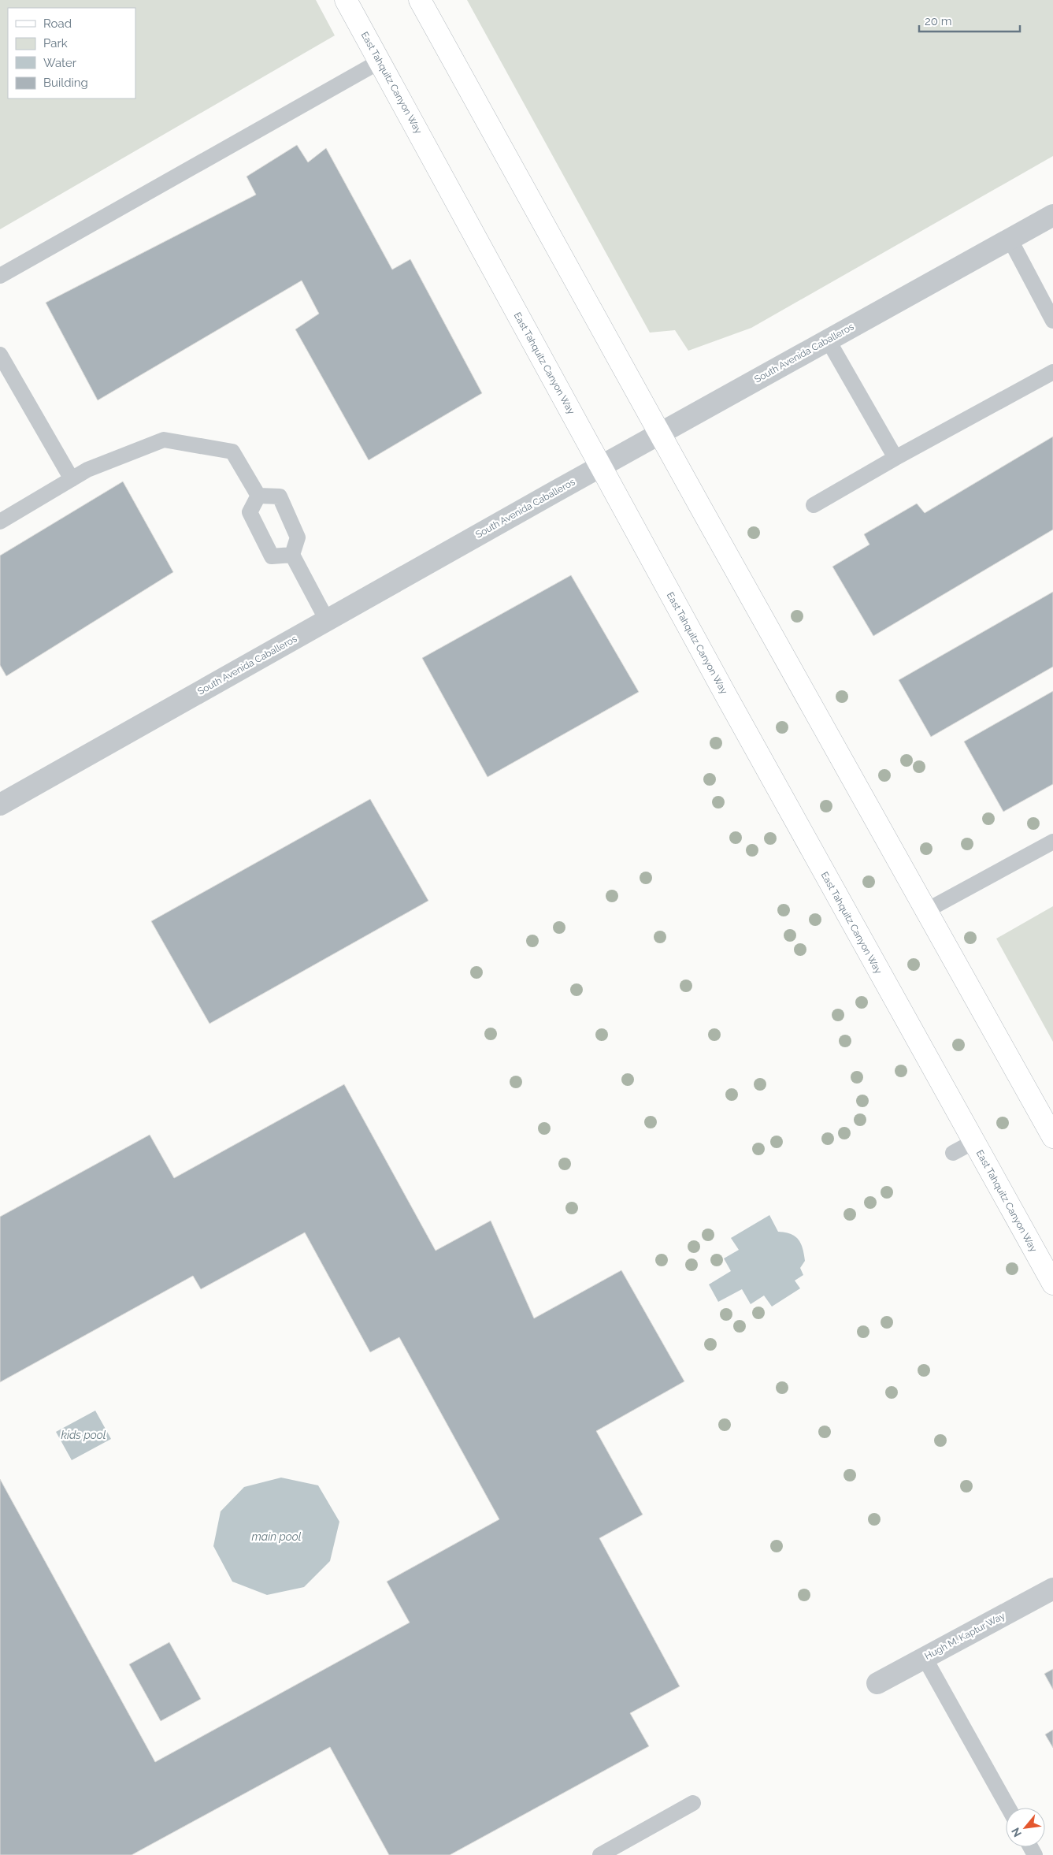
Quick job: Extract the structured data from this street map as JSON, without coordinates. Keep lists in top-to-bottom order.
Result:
{
  "streets": {
    "main road": ["East Tahquitz Canyon Way"],
    "street": ["South Avenida Caballeros", "Hugh M. Kaptur Way"]
  },
  "crossings": [
    ["East Tahquitz Canyon Way", "South Avenida Caballeros"]
  ],
  "water": ["kids pool", "main pool"],
  "legend": [
    "Road",
    "Park",
    "Water",
    "Building"
  ],
  "scale_bar": "20 m",
  "north": "bottom left"
}
